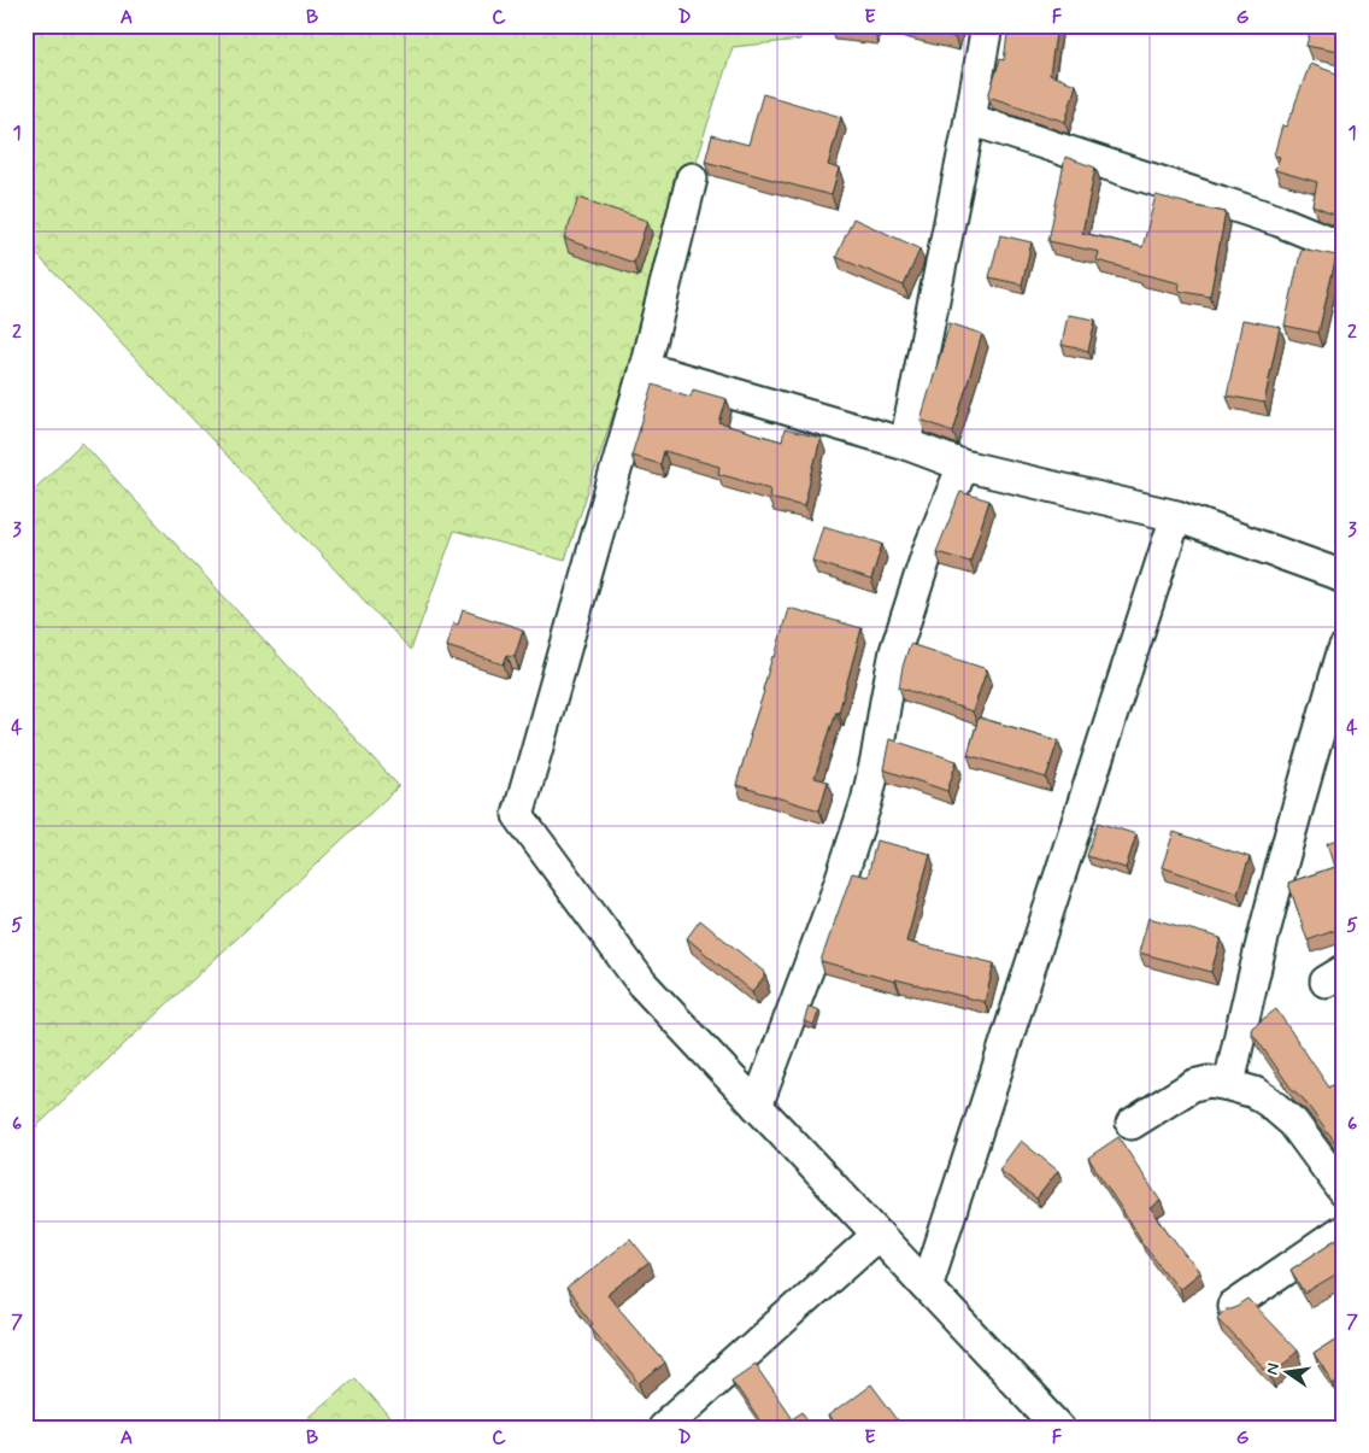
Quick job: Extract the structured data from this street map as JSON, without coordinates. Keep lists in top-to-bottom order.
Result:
{
  "north": "left",
  "grid": {
    "columns": [
      "A",
      "B",
      "C",
      "D",
      "E",
      "F",
      "G"
    ],
    "rows": [
      "1",
      "2",
      "3",
      "4",
      "5",
      "6",
      "7"
    ]
  }
}
